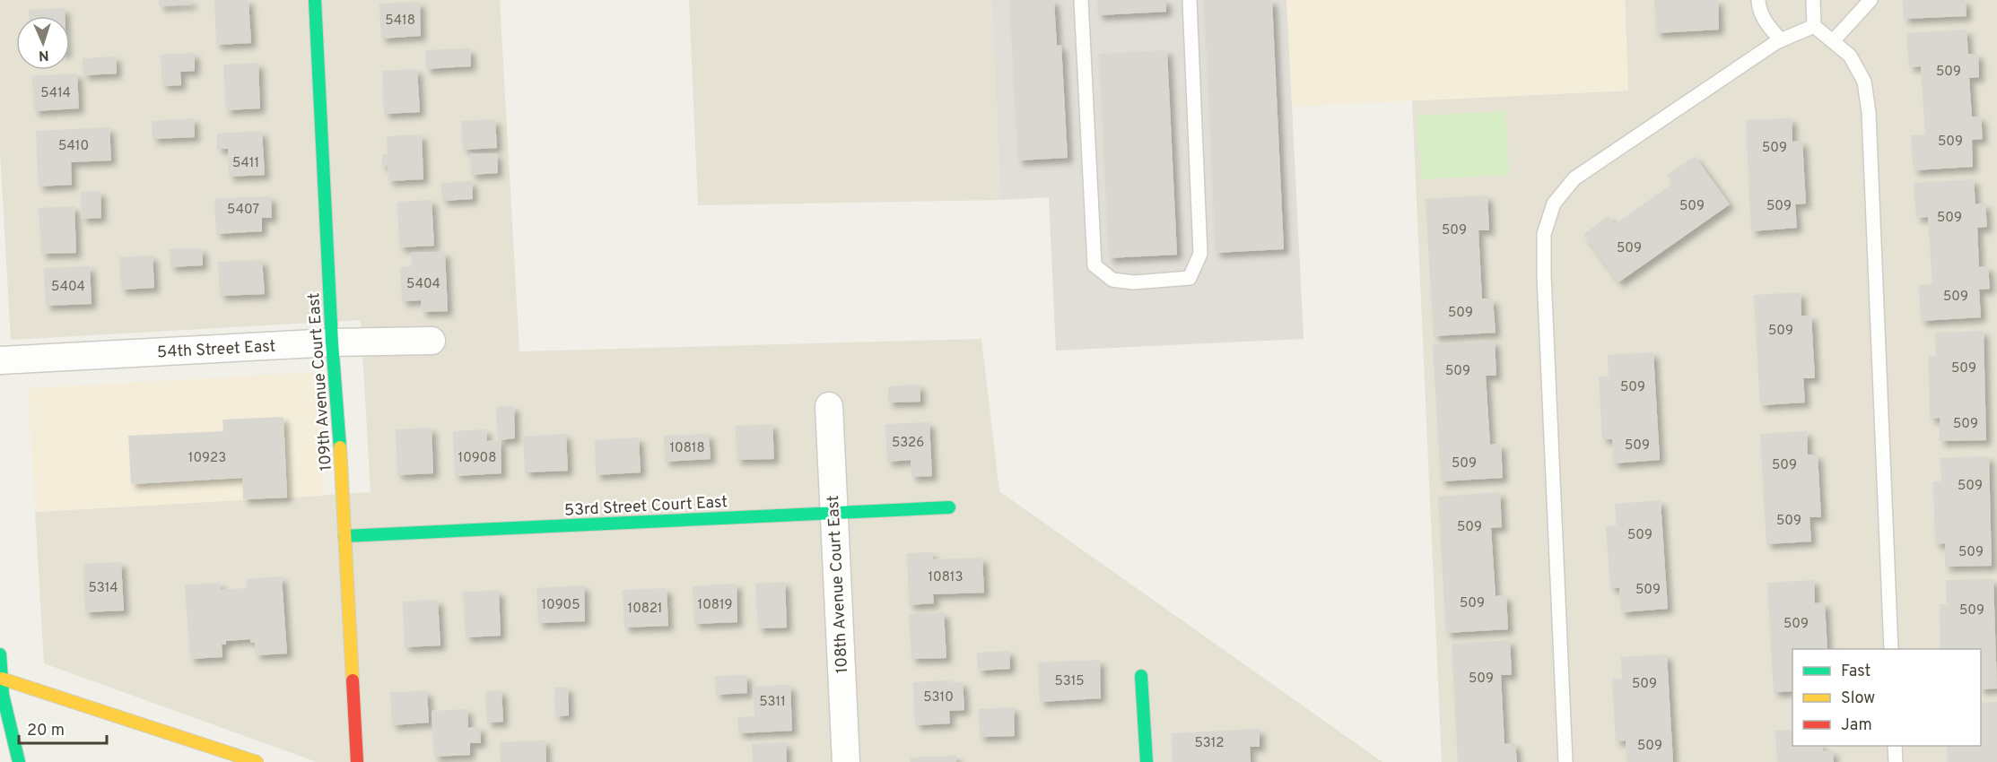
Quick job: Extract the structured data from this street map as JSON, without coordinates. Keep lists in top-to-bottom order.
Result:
{
  "streets": {
    "street": [
      "54th Street East",
      "109th Avenue Court East",
      "53rd Street Court East",
      "108th Avenue Court East"
    ]
  },
  "crossings": [
    ["54th Street East", "109th Avenue Court East"],
    ["109th Avenue Court East", "53rd Street Court East"],
    ["53rd Street Court East", "108th Avenue Court East"]
  ],
  "house_numbers": [
    "5418",
    "509",
    "5414",
    "509",
    "5410",
    "509",
    "5411",
    "509",
    "509",
    "5407",
    "509",
    "509",
    "509",
    "5404",
    "5404",
    "509",
    "509",
    "509",
    "509",
    "509",
    "509",
    "509",
    "5326",
    "509",
    "10818",
    "10923",
    "10908",
    "509",
    "509",
    "509",
    "509",
    "509",
    "509",
    "509",
    "10813",
    "5314",
    "509",
    "509",
    "10905",
    "10819",
    "10821",
    "509",
    "509",
    "509",
    "5315",
    "509",
    "5310",
    "5311",
    "5312",
    "509"
  ],
  "legend": ["Fast", "Slow", "Jam"],
  "scale_bar": "20 m",
  "north": "bottom"
}
